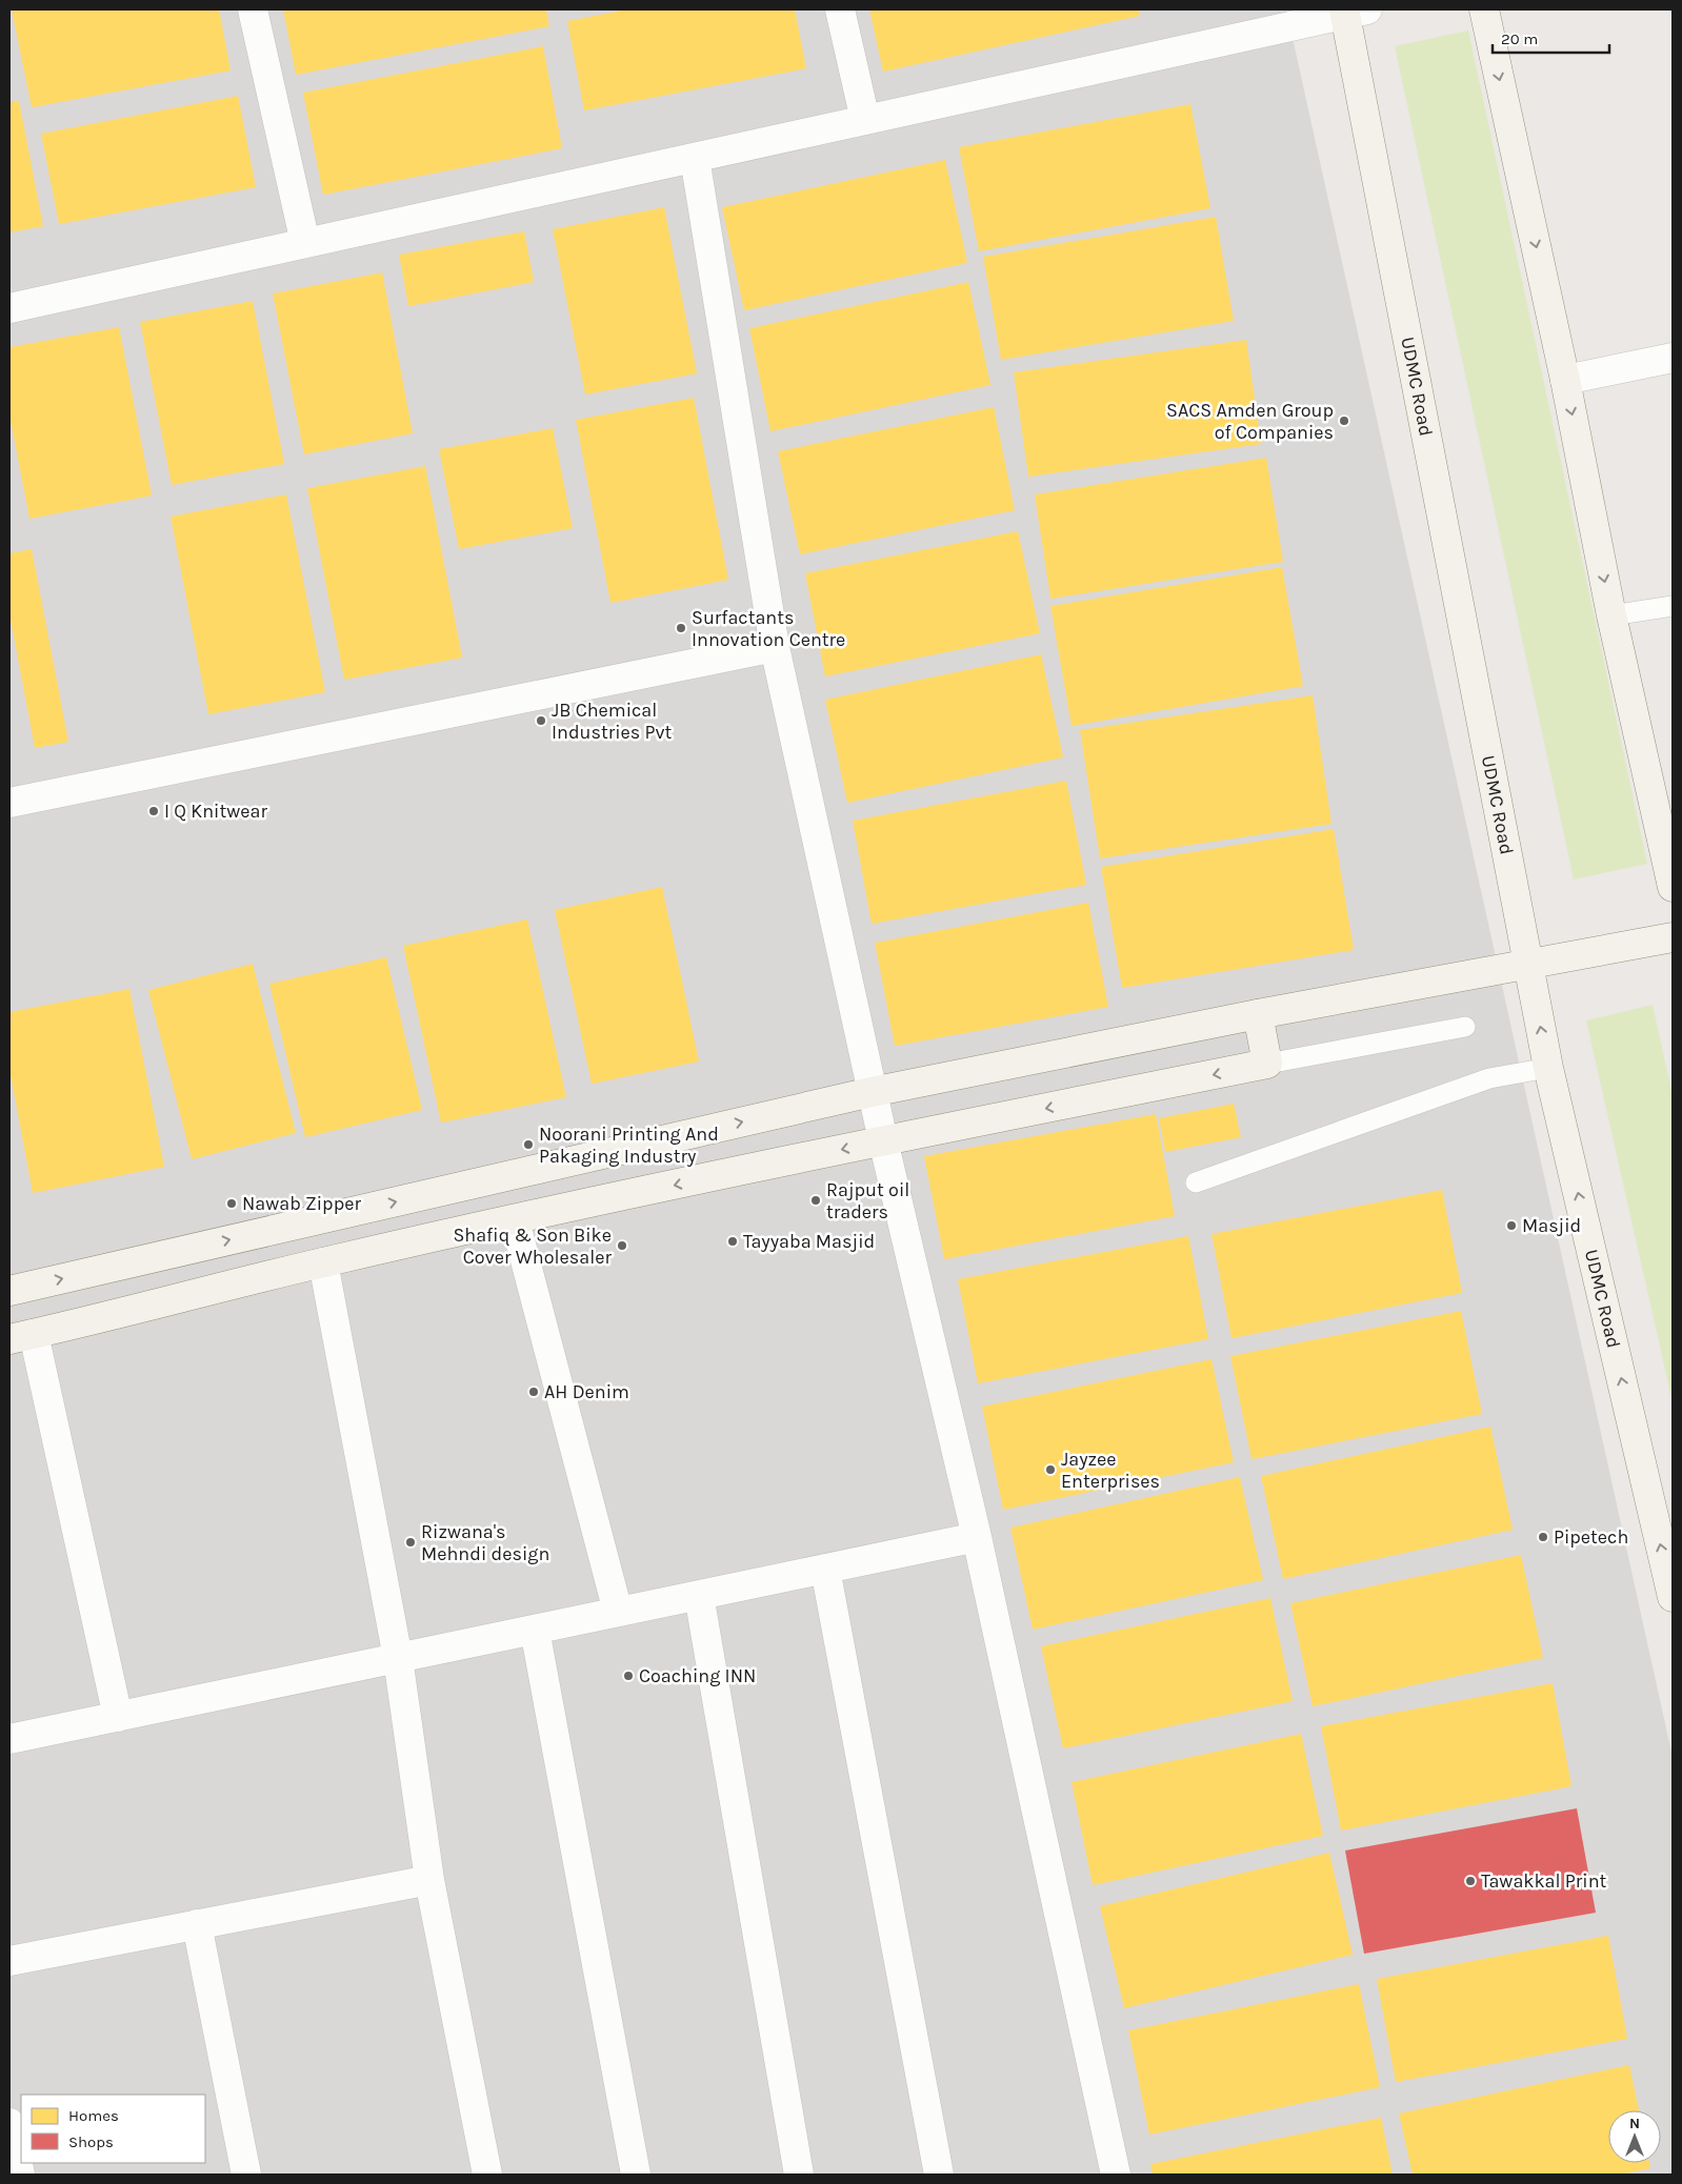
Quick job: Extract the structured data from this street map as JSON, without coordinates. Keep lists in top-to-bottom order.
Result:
{
  "streets": {
    "street": ["UDMC Road"]
  },
  "one_way": ["UDMC Road"],
  "places": [
    "SACS Amden Group of Companies",
    "Surfactants Innovation Centre",
    "JB Chemical Industries Pvt",
    "I Q Knitwear",
    "Noorani Printing And Pakaging Industry",
    "Rajput oil traders",
    "Nawab Zipper",
    "Masjid",
    "Tayyaba Masjid",
    "Shafiq & Son Bike Cover Wholesaler",
    "AH Denim",
    "Jayzee Enterprises",
    "Pipetech",
    "Rizwana's Mehndi design",
    "Coaching INN",
    "Tawakkal Print"
  ],
  "legend": ["Homes", "Shops"],
  "scale_bar": "20 m",
  "north": "top"
}
